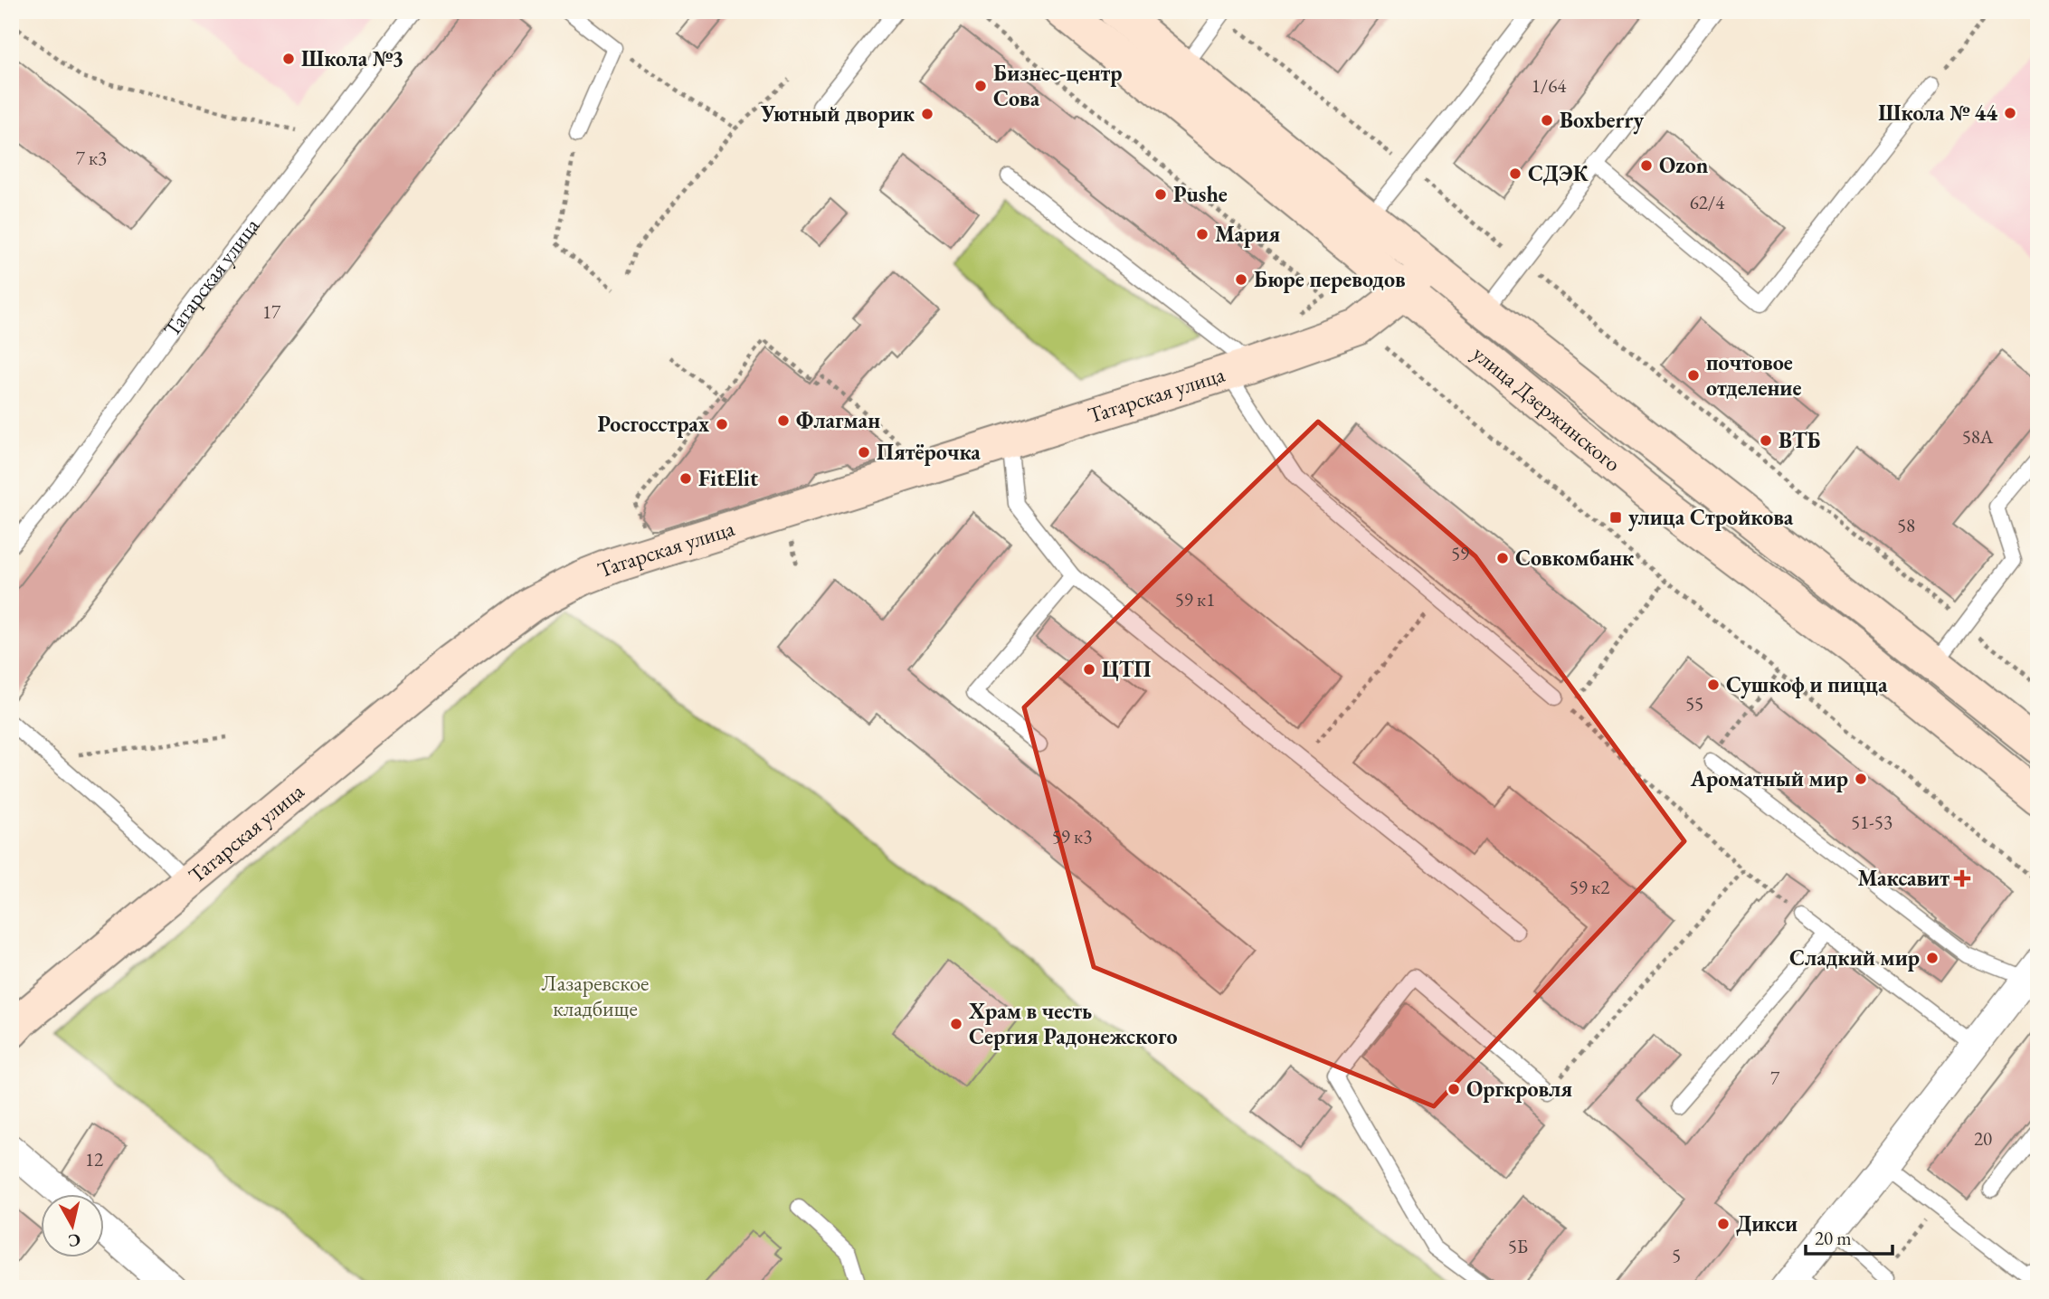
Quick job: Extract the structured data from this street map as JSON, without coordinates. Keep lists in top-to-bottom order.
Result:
{
  "streets": {
    "main road": ["Татарская улица", "улица Дзержинского"]
  },
  "crossings": [
    ["Татарская улица", "улица Дзержинского"]
  ],
  "parks": ["Лазаревское кладбище"],
  "places": {
    "other": [
      "Школа №3",
      "Бизнес-центр Сова",
      "Школа № 44",
      "Уютный дворик",
      "Boxberry",
      "Ozon",
      "СДЭК",
      "Pushe",
      "Мария",
      "Бюре переводов",
      "почтовое отделение",
      "Флагман",
      "Росгосстрах",
      "ВТБ",
      "Пятёрочка",
      "FitElit",
      "Совкомбанк",
      "ЦТП",
      "Сушкоф и пицца",
      "Ароматный мир",
      "Сладкий мир",
      "Храм в честь Сергия Радонежского",
      "Оргкровля",
      "Дикси"
    ],
    "transit": ["улица Стройкова"],
    "health": ["Максавит"]
  },
  "house_numbers": [
    "1/64",
    "7 к3",
    "62/4",
    "17",
    "58А",
    "58",
    "59",
    "59 к1",
    "55",
    "51-53",
    "59 к3",
    "59 к2",
    "7",
    "20",
    "12",
    "5Б",
    "5"
  ],
  "scale_bar": "20 m",
  "north": "bottom"
}
